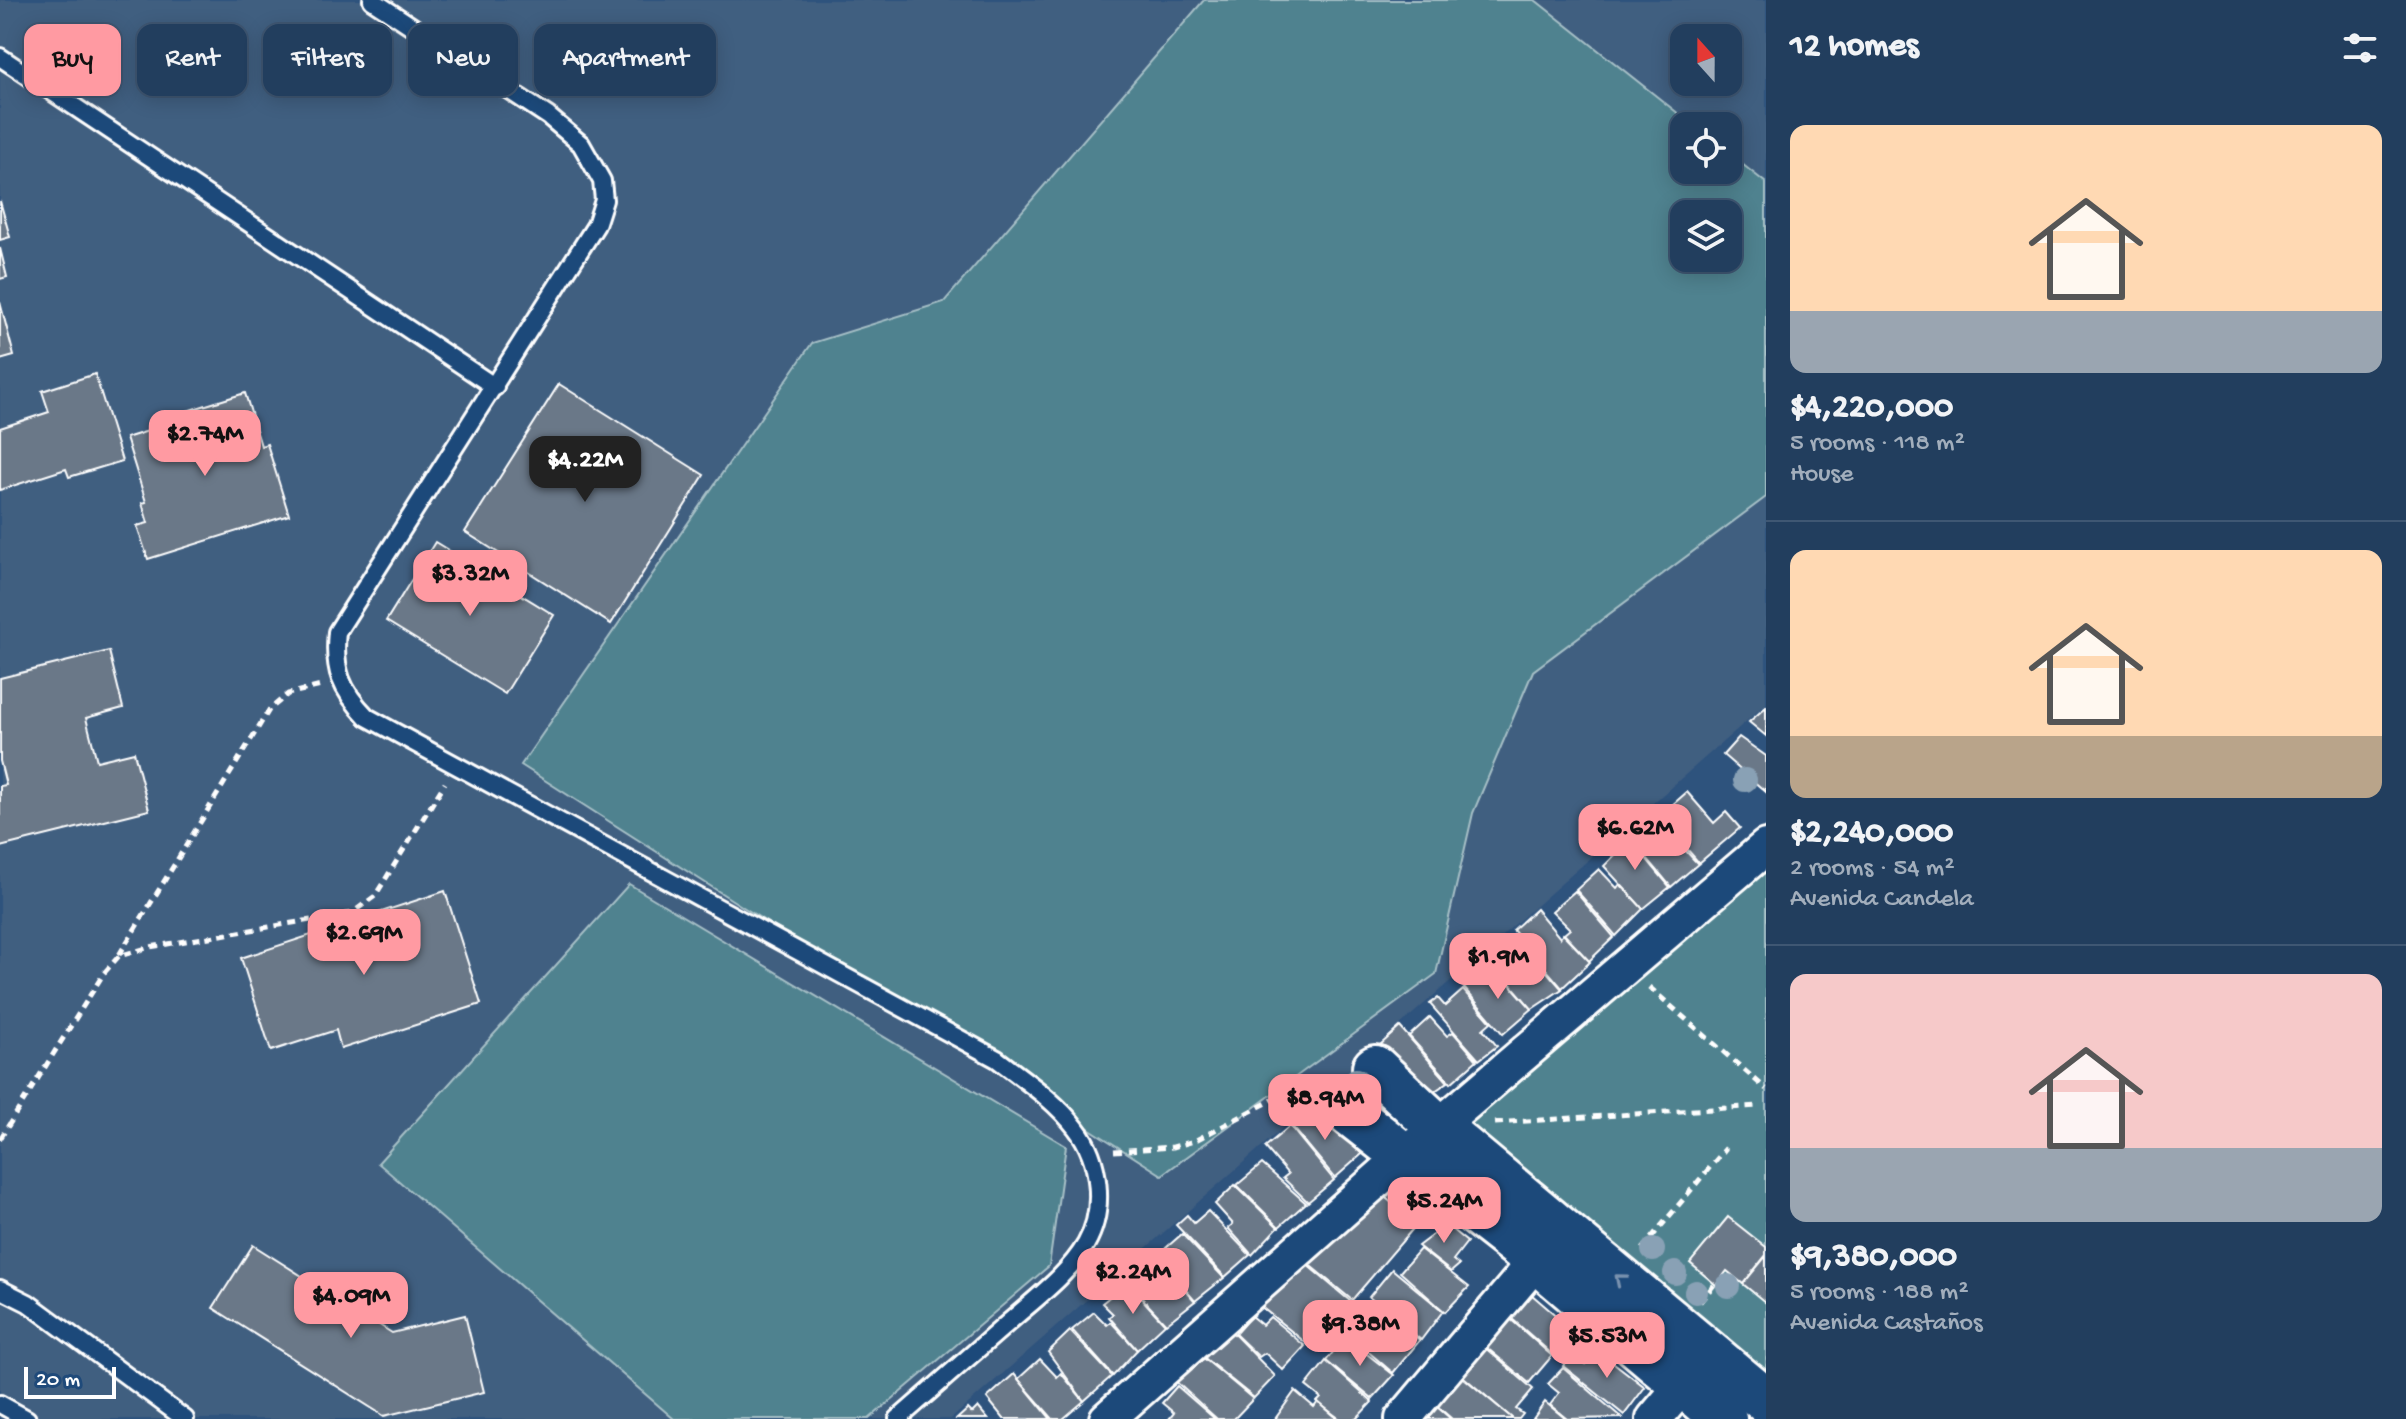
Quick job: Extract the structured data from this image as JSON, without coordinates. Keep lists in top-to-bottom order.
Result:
{
  "scale_bar": "20 m",
  "north": "top",
  "page": {
    "heading": "12 homes",
    "chip": [
      "Buy",
      "Rent",
      "Filters",
      "New",
      "Apartment"
    ],
    "list": [
      {
        "name": "$4,220,000",
        "note": "5 rooms · 118 m² · House"
      },
      {
        "name": "$2,240,000",
        "note": "2 rooms · 54 m² · Avenida Candela"
      },
      {
        "name": "$9,380,000",
        "note": "5 rooms · 188 m² · Avenida Castaños"
      }
    ],
    "price": [
      "$2.74M",
      "$4.22M",
      "$3.32M",
      "$6.62M",
      "$2.69M",
      "$1.9M",
      "$8.94M",
      "$5.24M",
      "$2.24M",
      "$4.09M",
      "$9.38M",
      "$5.53M"
    ],
    "scale": "20 m"
  }
}
